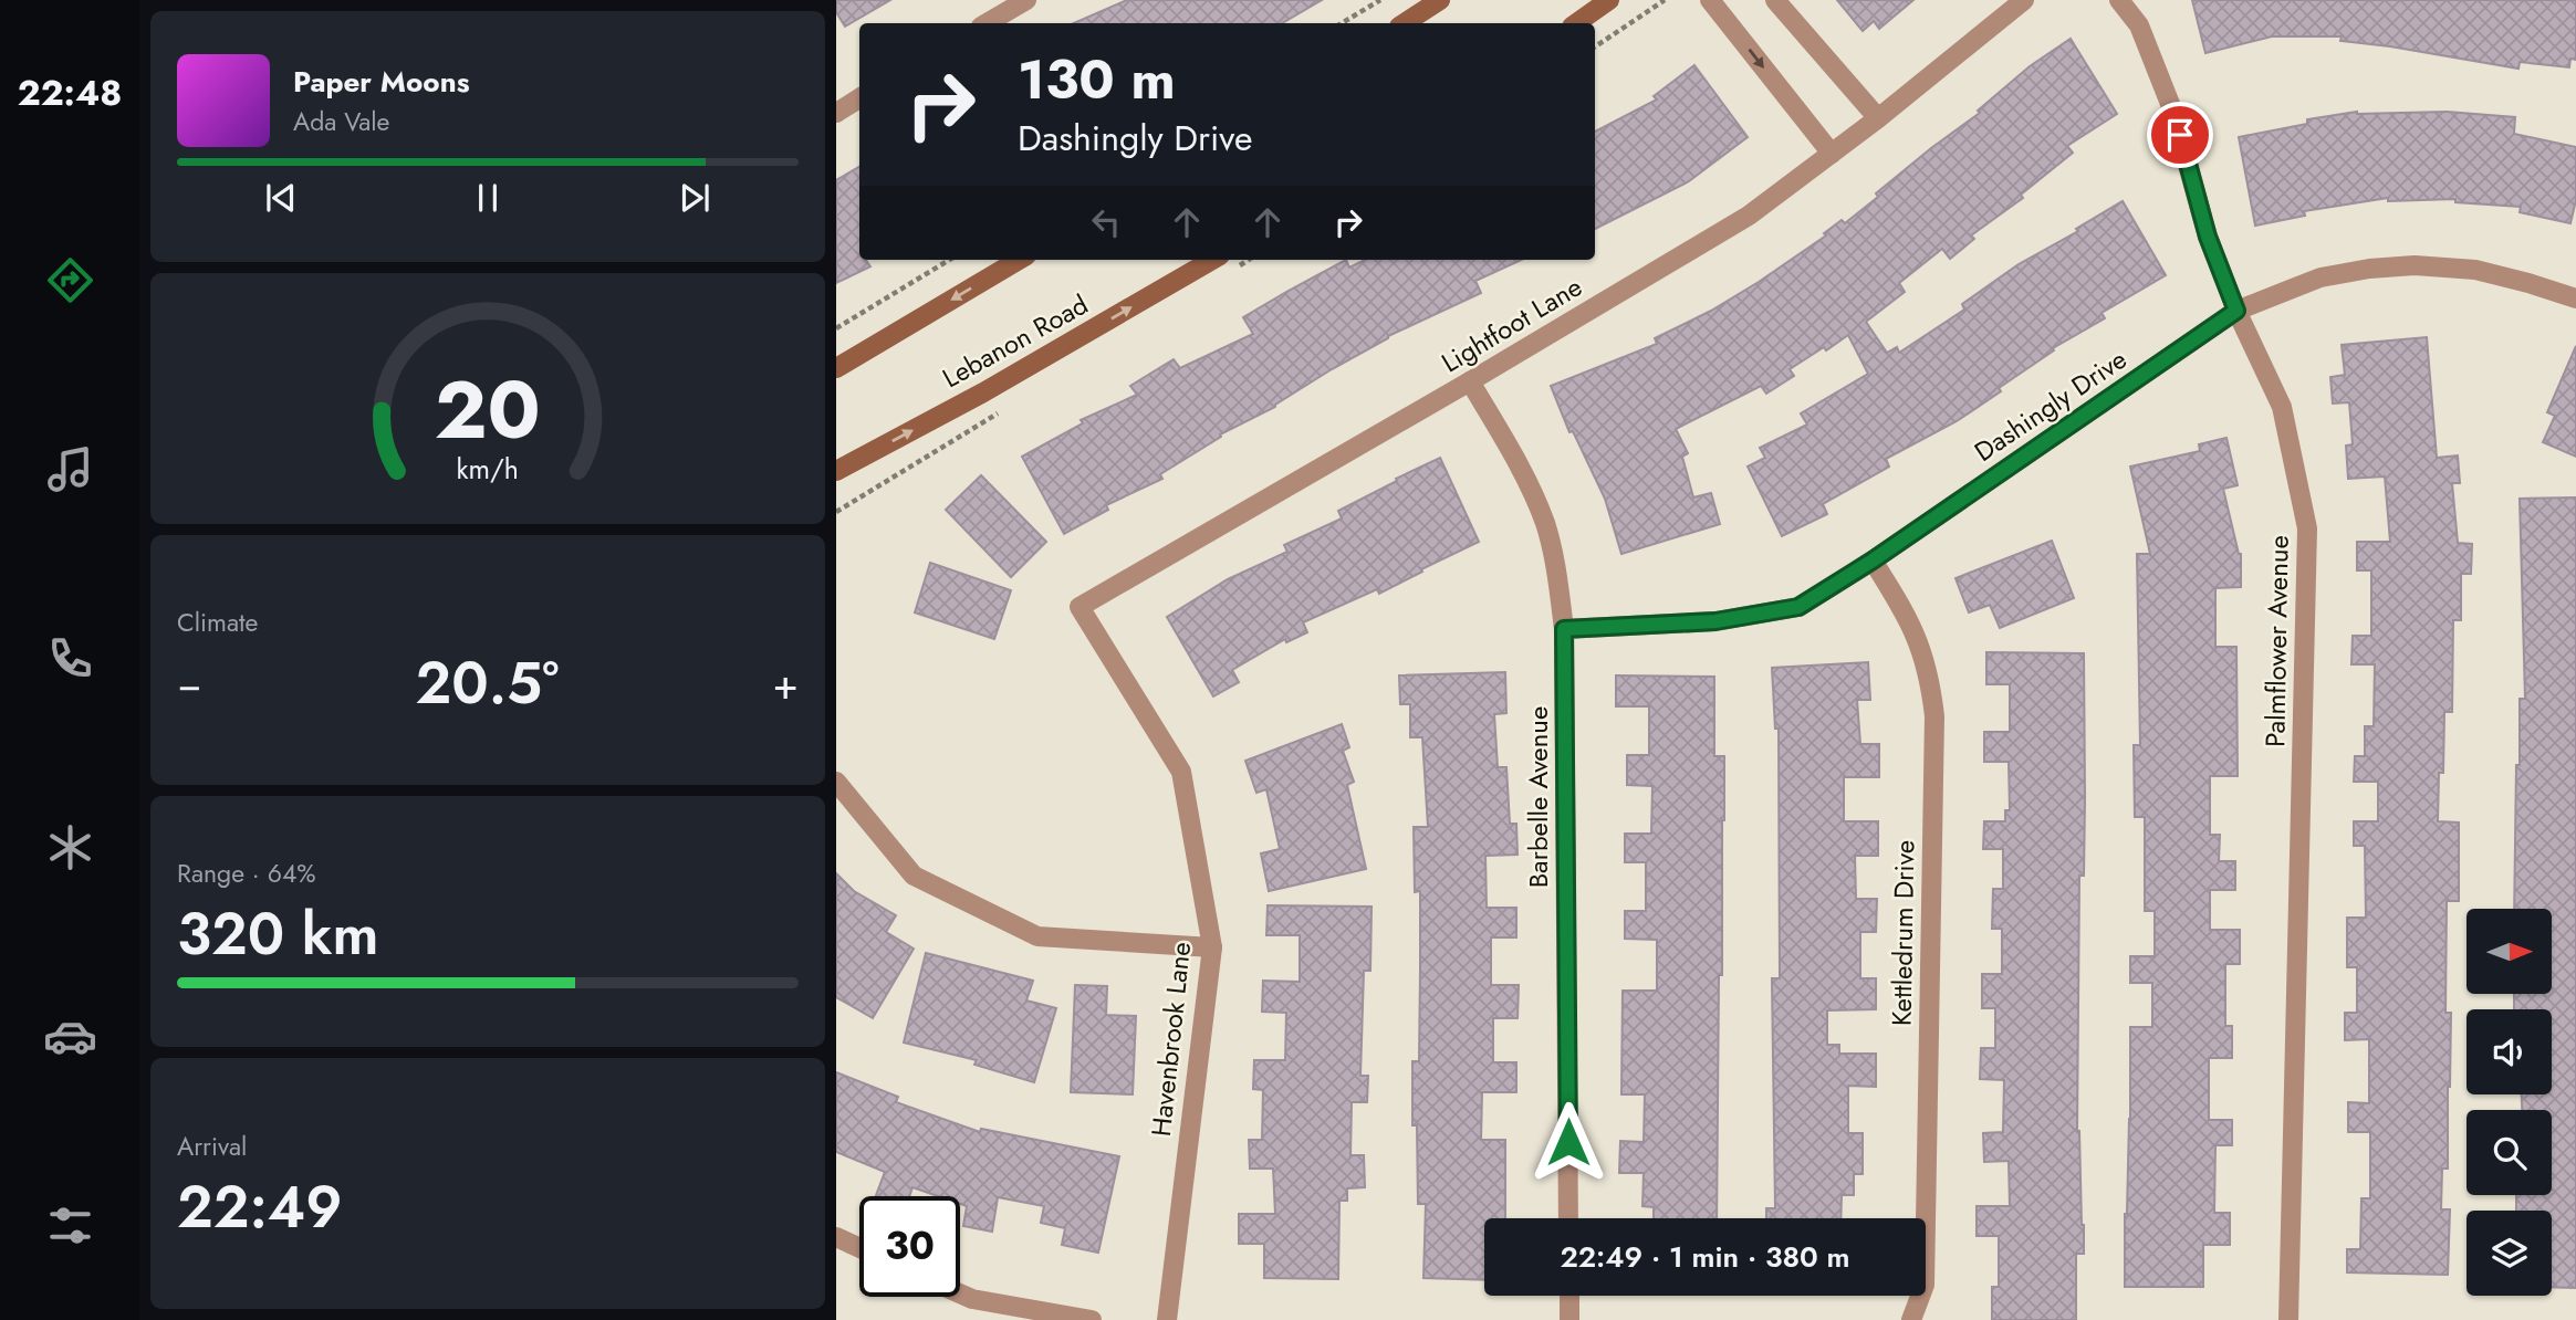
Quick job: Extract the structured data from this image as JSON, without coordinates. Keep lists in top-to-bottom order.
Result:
{
  "streets": {
    "main road": ["Lebanon Road"],
    "street": [
      "Lightfoot Lane",
      "Dashingly Drive",
      "Palmflower Avenue",
      "Barbelle Avenue",
      "Kettledrum Drive",
      "Havenbrook Lane"
    ]
  },
  "crossings": [
    ["Lightfoot Lane", "Barbelle Avenue"],
    ["Lightfoot Lane", "Havenbrook Lane"],
    ["Dashingly Drive", "Palmflower Avenue"],
    ["Dashingly Drive", "Barbelle Avenue"],
    ["Dashingly Drive", "Kettledrum Drive"]
  ],
  "north": "right",
  "page": {
    "tabs": "22:48",
    "turn": ["130 m", "Dashingly Drive"],
    "song": ["Paper Moons", "Ada Vale"],
    "tile": [
      "Climate",
      ["Range · 64%", "320 km"],
      ["Arrival", "22:49"]
    ],
    "heat": ["−", "20.5°", "+"],
    "limit": "30",
    "trip": "22:49 · 1 min · 380 m",
    "gauge": ["20", "km/h"]
  }
}
